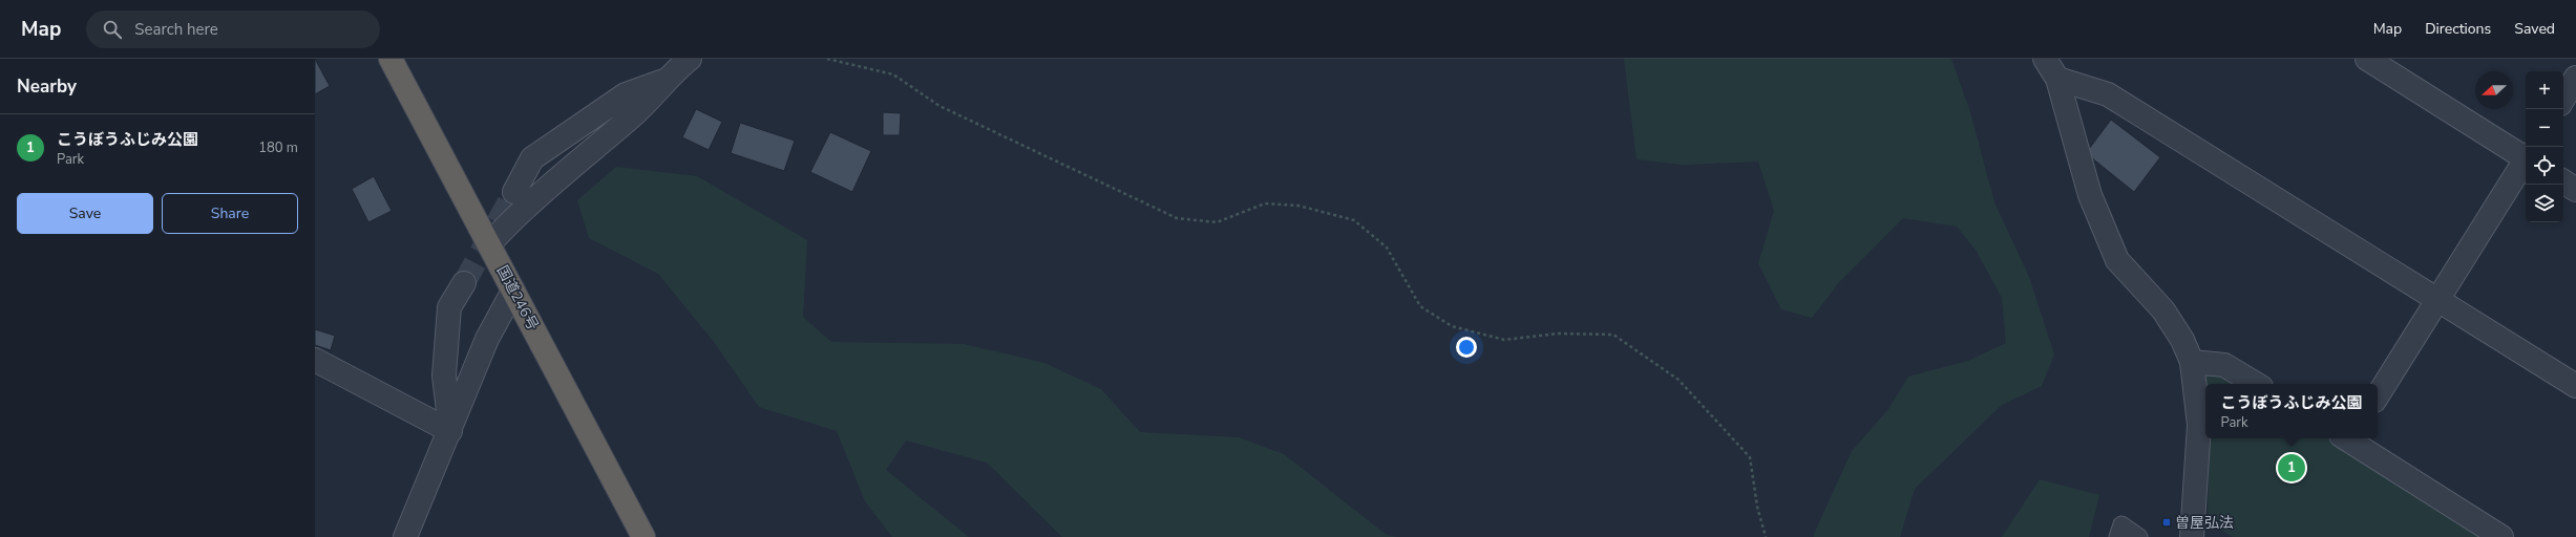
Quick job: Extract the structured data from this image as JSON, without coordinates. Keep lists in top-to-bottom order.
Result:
{
  "streets": {
    "highway": ["国道246号"]
  },
  "places": {
    "transit": ["曽屋弘法"]
  },
  "north": "left",
  "page": {
    "header": "Map",
    "search": "Search here",
    "nav": ["Map", "Directions", "Saved"],
    "heading": "Nearby",
    "map_buttons": ["+", "−"],
    "list": [
      {
        "mark": "1",
        "name": "こうぼうふじみ公園",
        "note": "Park",
        "value": "180 m"
      }
    ],
    "buttons": ["Save", "Share"],
    "popup": ["こうぼうふじみ公園", "Park"],
    "pins": "1"
  }
}
